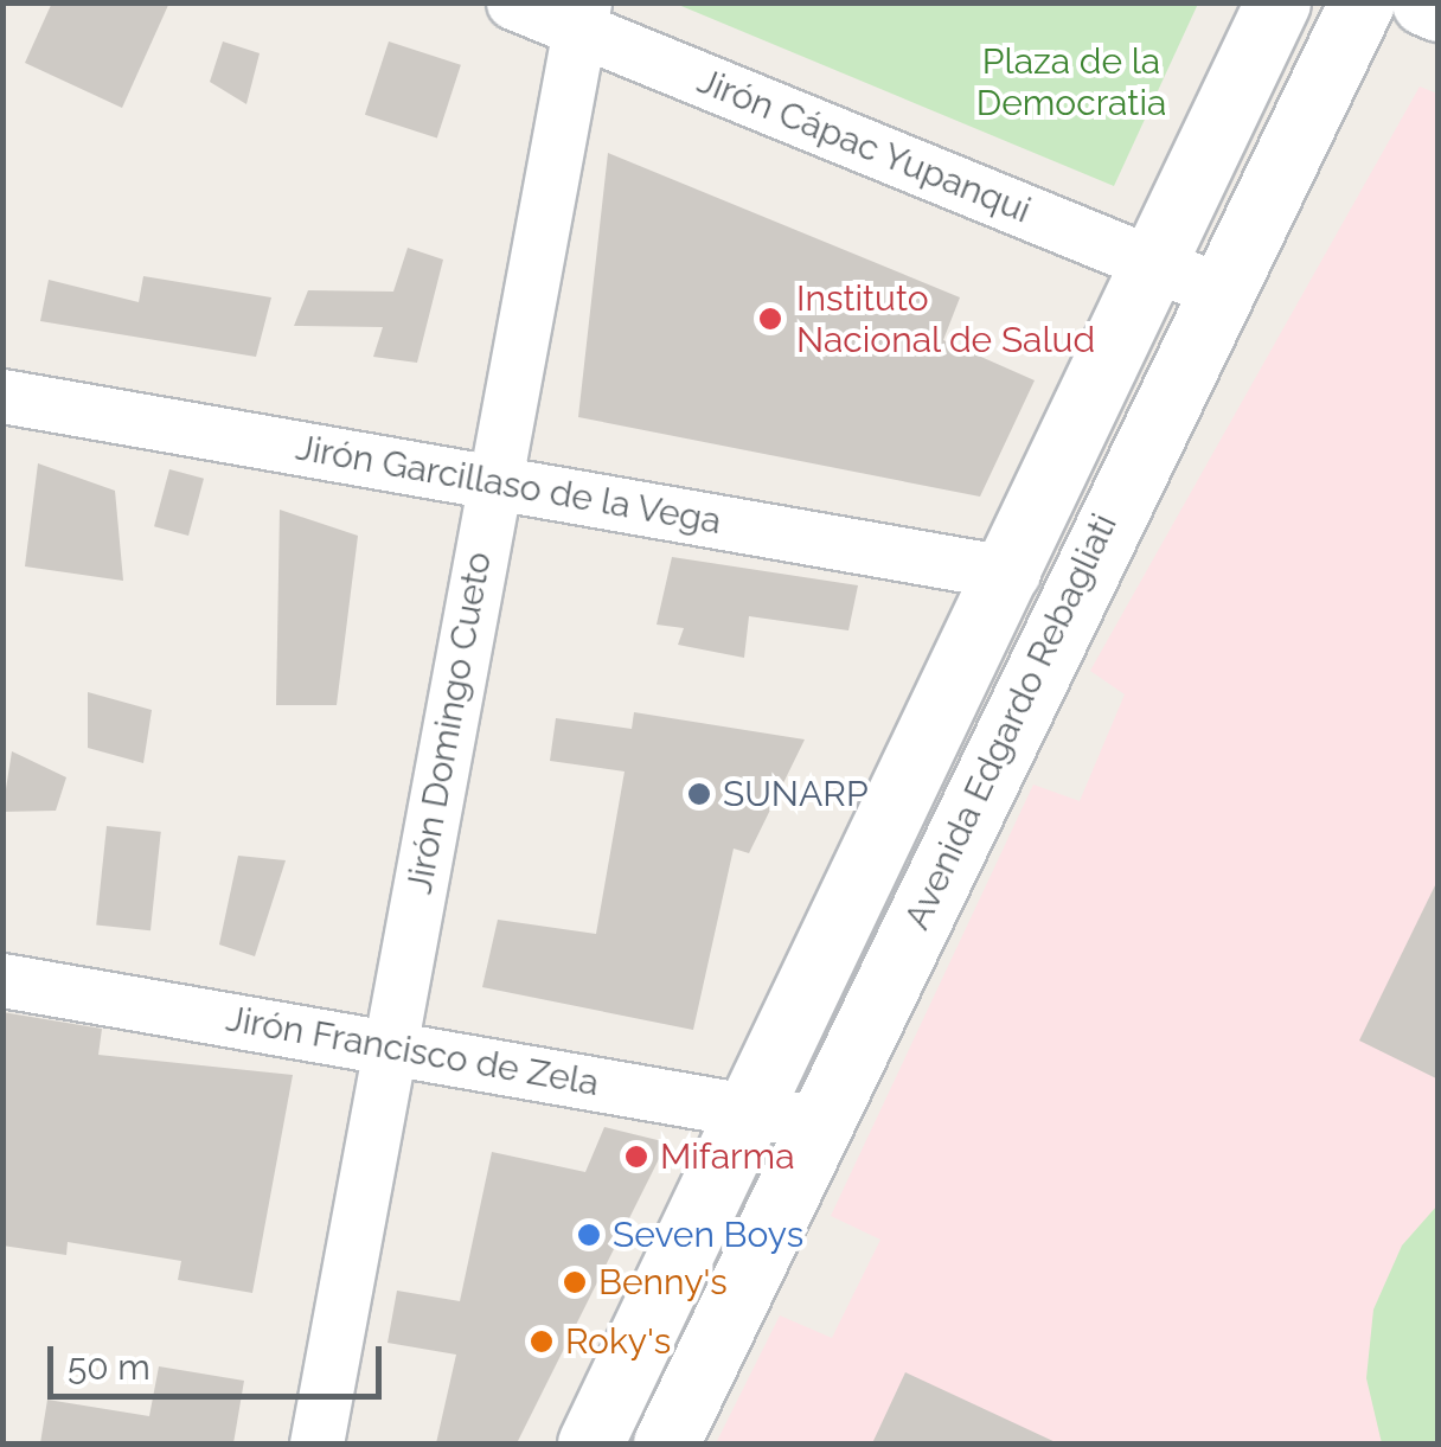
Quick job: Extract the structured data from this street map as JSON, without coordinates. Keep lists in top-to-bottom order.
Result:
{
  "streets": {
    "street": [
      "Jirón Cápac Yupanqui",
      "Jirón Garcillaso de la Vega",
      "Avenida Edgardo Rebagliati",
      "Jirón Domingo Cueto",
      "Jirón Francisco de Zela"
    ]
  },
  "crossings": [
    ["Jirón Cápac Yupanqui", "Avenida Edgardo Rebagliati"],
    ["Jirón Cápac Yupanqui", "Jirón Domingo Cueto"],
    ["Jirón Garcillaso de la Vega", "Avenida Edgardo Rebagliati"],
    ["Jirón Garcillaso de la Vega", "Jirón Domingo Cueto"],
    ["Avenida Edgardo Rebagliati", "Jirón Francisco de Zela"],
    ["Jirón Domingo Cueto", "Jirón Francisco de Zela"]
  ],
  "parks": ["Plaza de la Democratia"],
  "places": [
    "Instituto Nacional de Salud",
    "SUNARP",
    "Mifarma",
    "Seven Boys",
    "Benny's",
    "Roky's"
  ],
  "scale_bar": "50 m"
}
